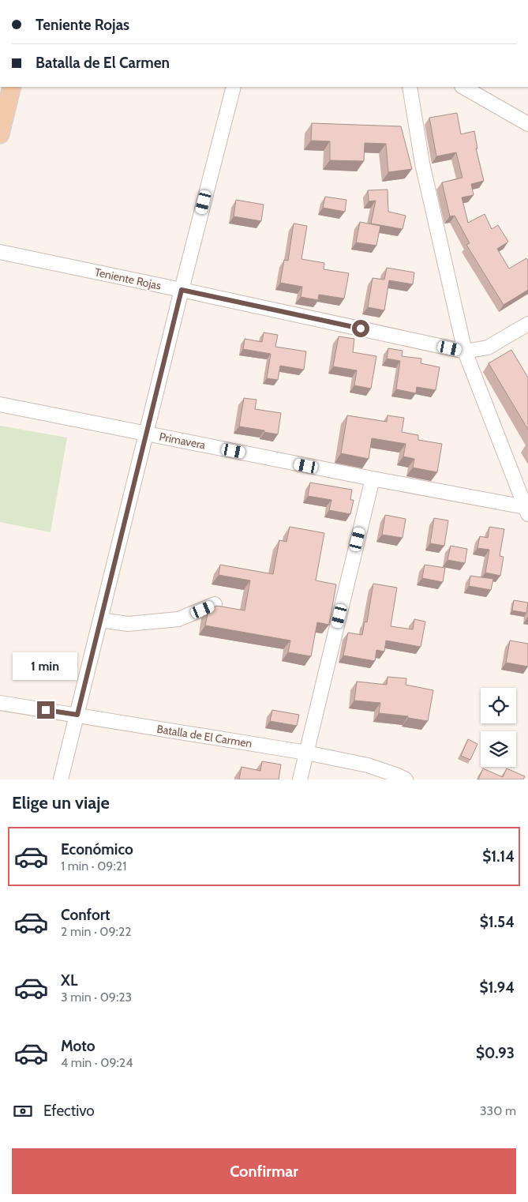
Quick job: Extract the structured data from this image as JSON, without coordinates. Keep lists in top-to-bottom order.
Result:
{
  "streets": {
    "street": ["Teniente Rojas", "Primavera", "Batalla de El Carmen"]
  },
  "page": {
    "banner": ["Teniente Rojas", "Batalla de El Carmen"],
    "bubble": "1 min",
    "heading": "Elige un viaje",
    "list": [
      {
        "name": "Económico",
        "note": "1 min · 09:21",
        "value": "$1.14"
      },
      {
        "name": "Confort",
        "note": "2 min · 09:22",
        "value": "$1.54"
      },
      {
        "name": "XL",
        "note": "3 min · 09:23",
        "value": "$1.94"
      },
      {
        "name": "Moto",
        "note": "4 min · 09:24",
        "value": "$0.93"
      }
    ],
    "pay": ["Efectivo", "330 m"],
    "buttons": "Confirmar"
  }
}
